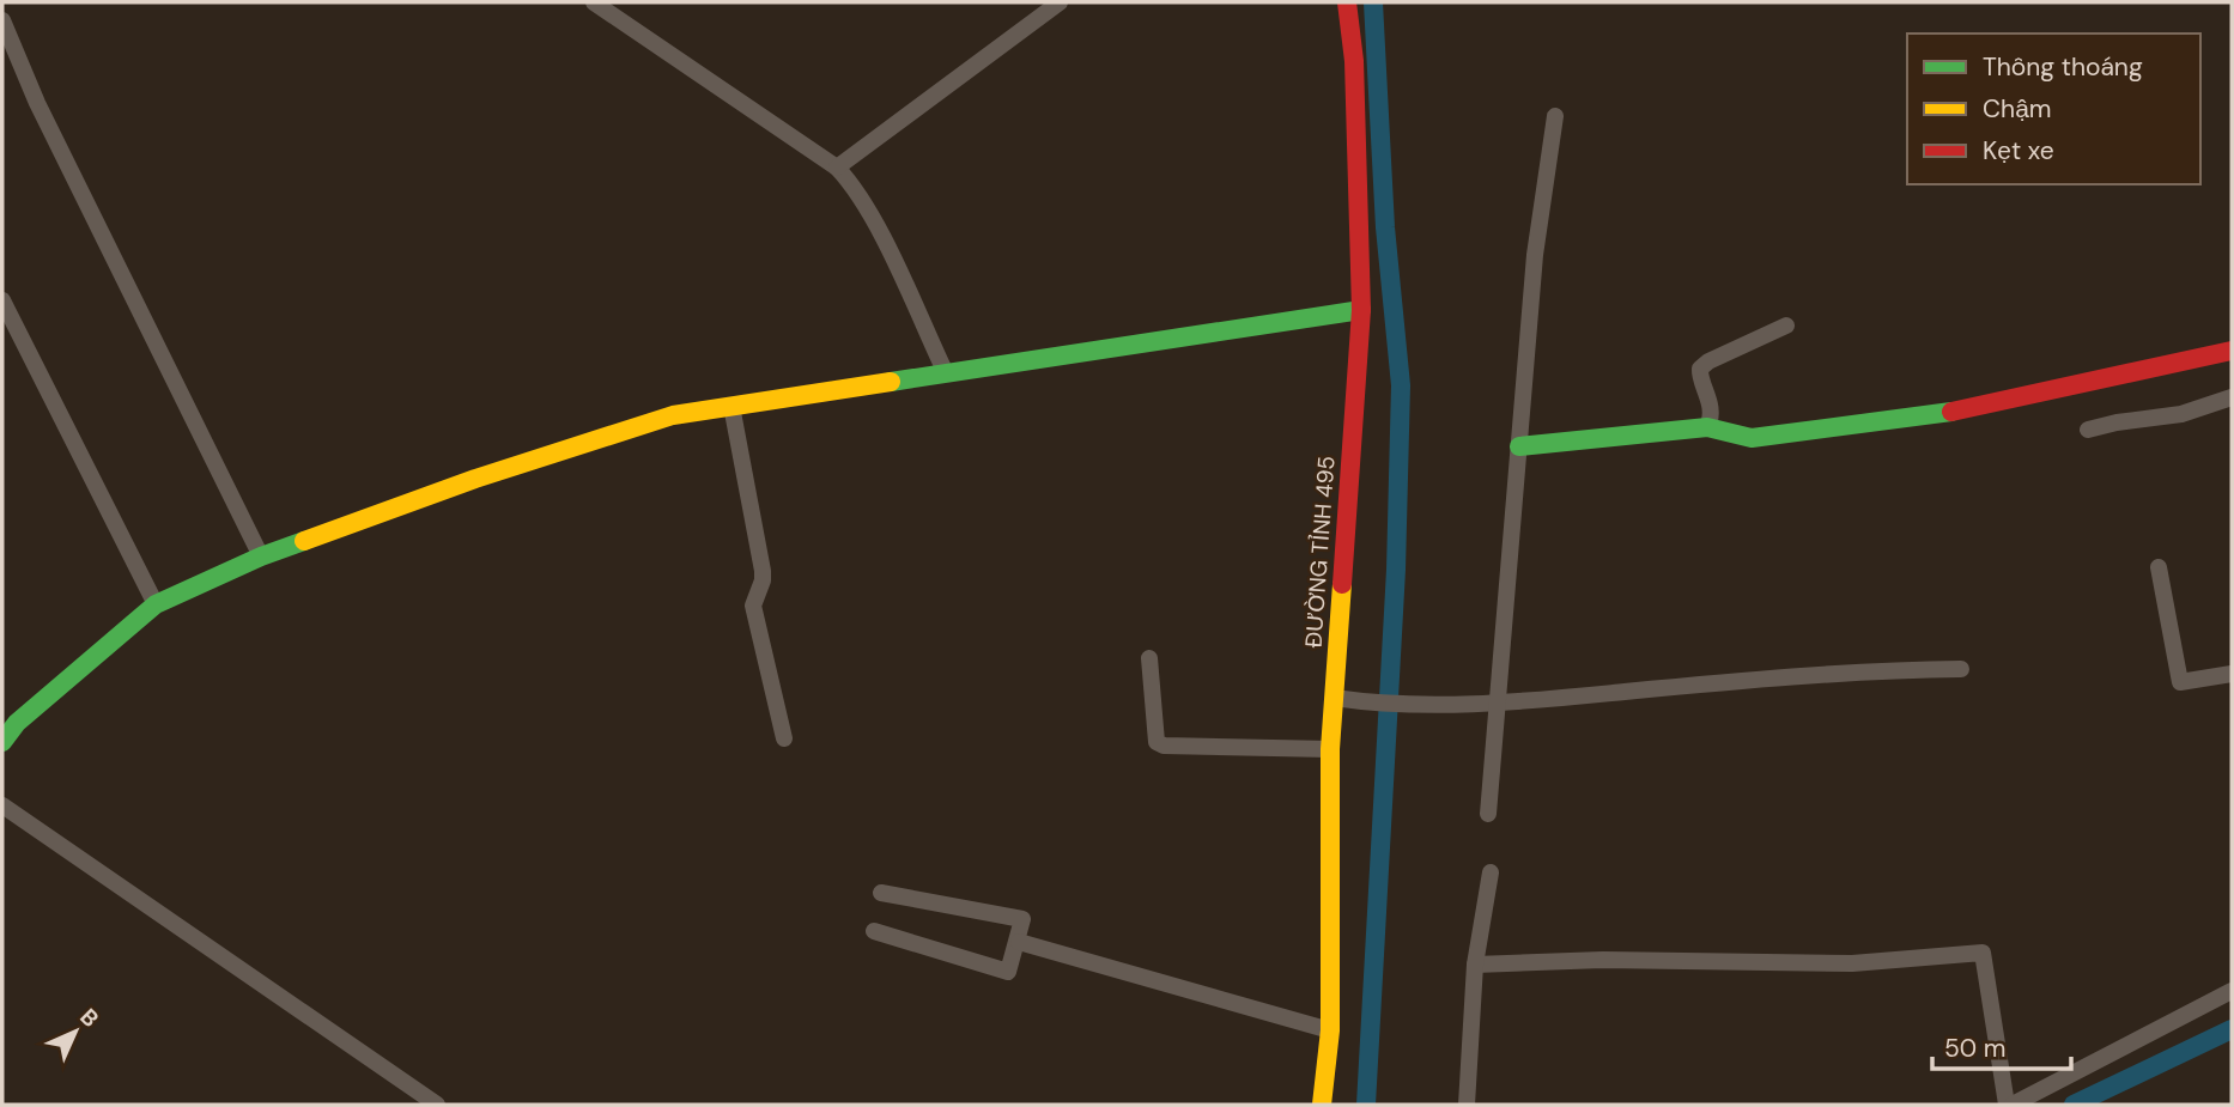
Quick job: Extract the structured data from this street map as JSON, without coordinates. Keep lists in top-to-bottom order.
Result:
{
  "streets": {
    "street": ["ĐƯỜNG TỈNH 495"]
  },
  "legend": ["Thông thoáng", "Chậm", "Kẹt xe"],
  "scale_bar": "50 m",
  "north": "top right"
}
